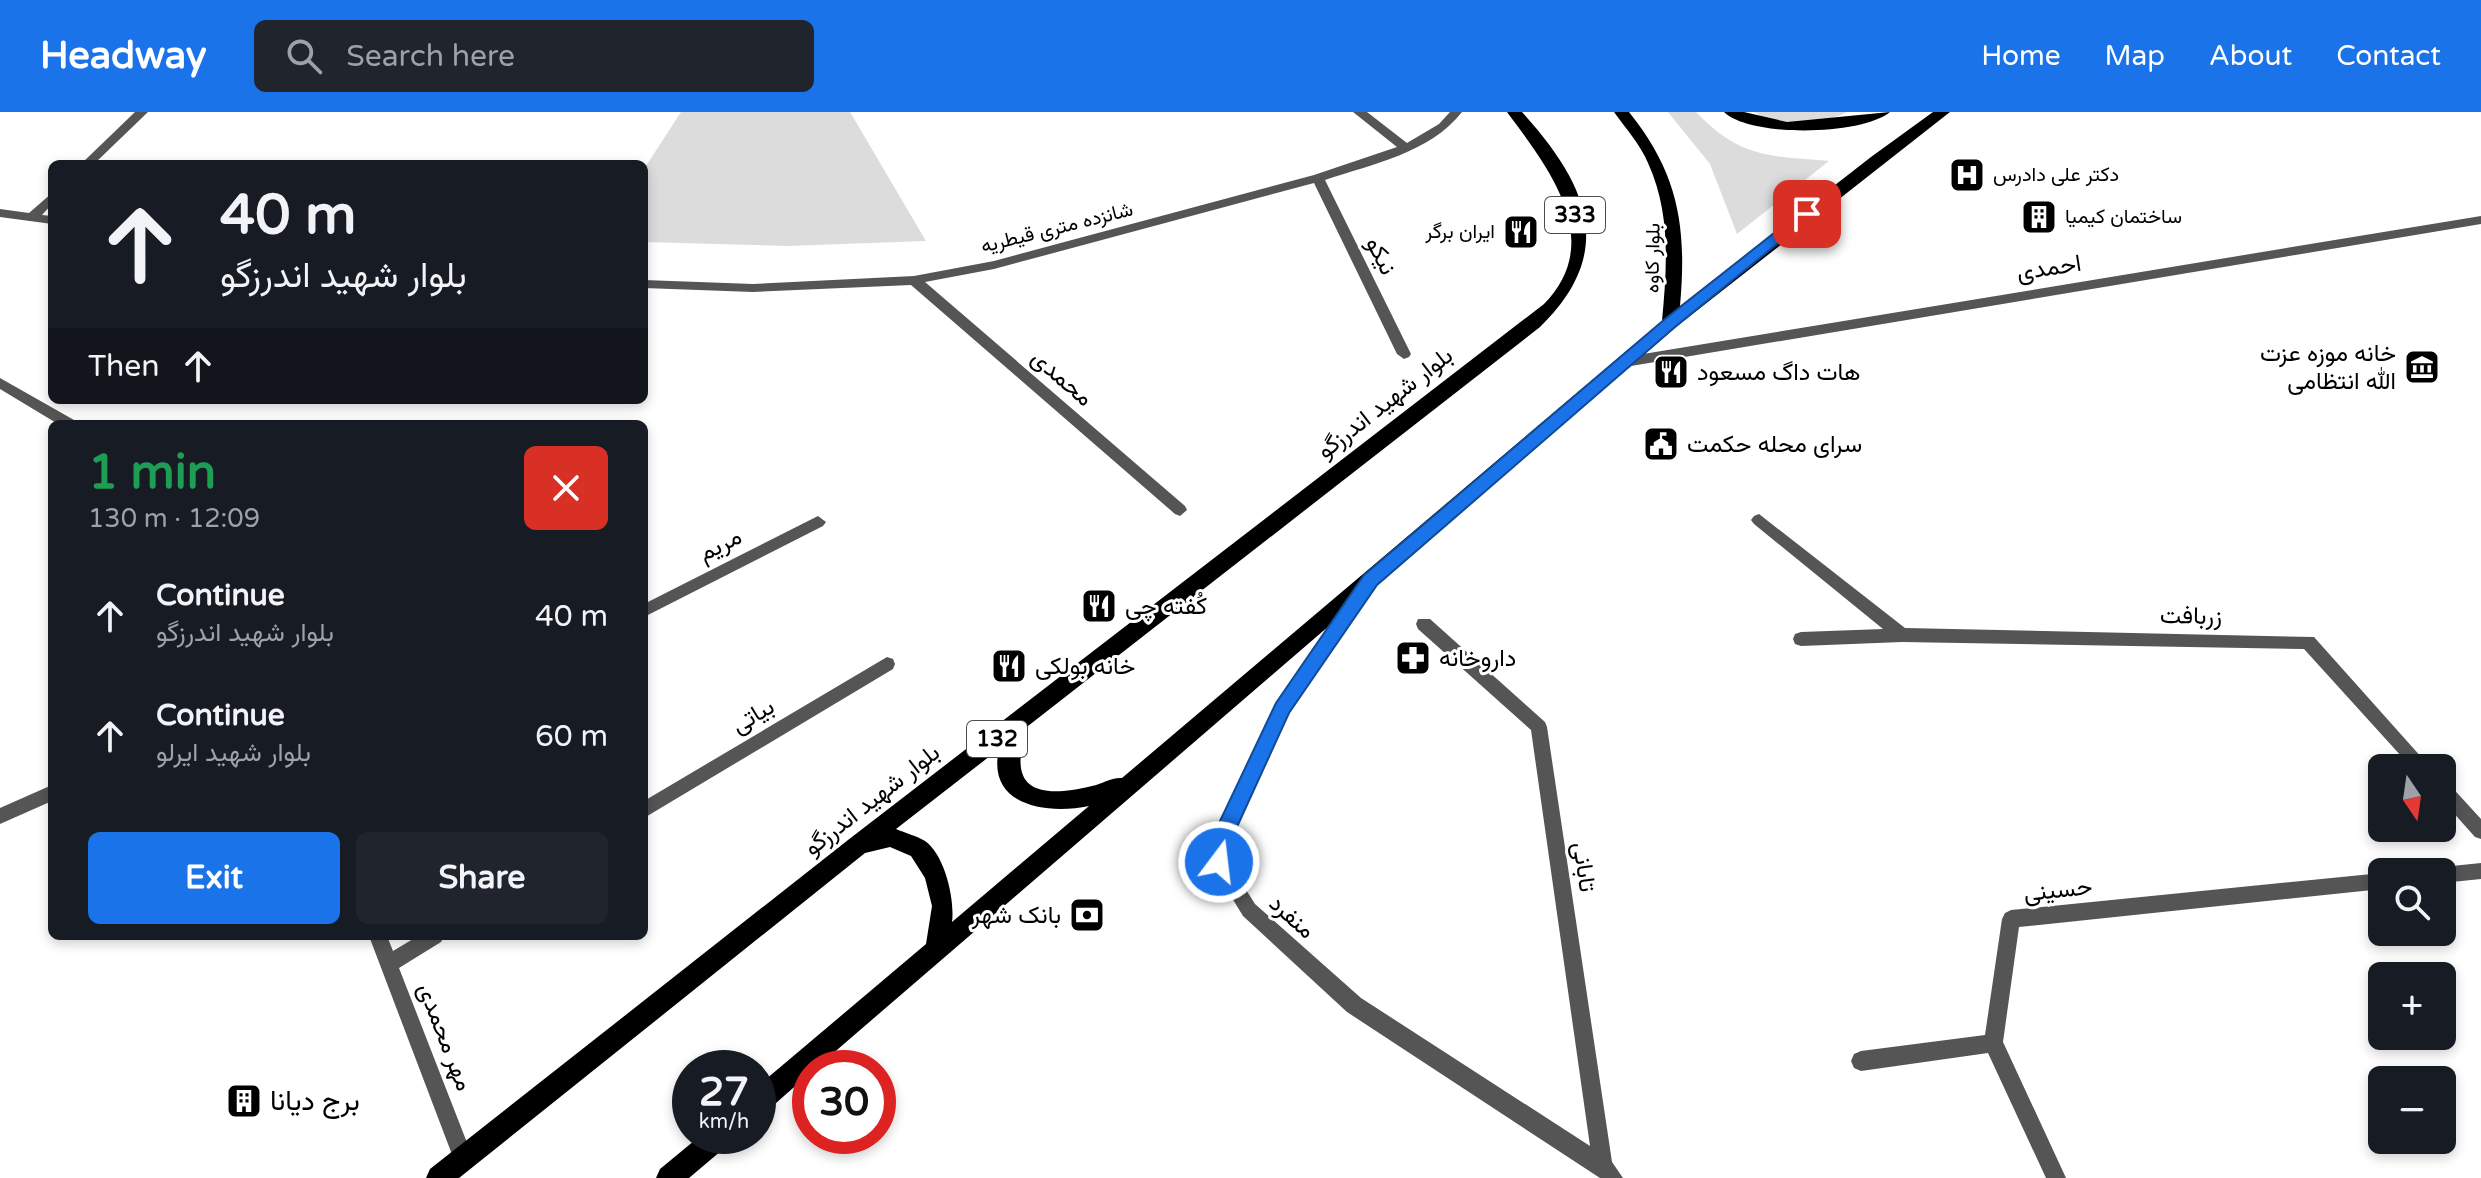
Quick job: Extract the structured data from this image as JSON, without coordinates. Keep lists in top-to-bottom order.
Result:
{
  "streets": {
    "main road": [
      "333",
      "بلوار کاوه",
      "بلوار شهید اندرزگو",
      "132"
    ],
    "street": [
      "شانزده متری قیطریه",
      "نیکو",
      "احمدی",
      "محمدی",
      "مریم",
      "زربافت",
      "بیاتی",
      "تابانی",
      "حسینی",
      "منفرد",
      "مهر محمدی"
    ]
  },
  "crossings": [
    ["333", "بلوار شهید اندرزگو"],
    ["شانزده متری قیطریه", "نیکو"],
    ["شانزده متری قیطریه", "محمدی"],
    ["بلوار شهید اندرزگو", "مهر محمدی"],
    ["تابانی", "منفرد"]
  ],
  "places": {
    "hospital": ["دکتر علی دادرس"],
    "building": ["ساختمان کیمیا", "برج دیانا"],
    "restaurant": [
      "ایران برگر",
      "هات داگ مسعود",
      "کُفته چی",
      "خانه بولکی"
    ],
    "museum": ["خانه موزه عزت الله انتظامی"],
    "public building": ["سرای محله حکمت"],
    "pharmacy": ["داروخانه"],
    "bank": ["بانک شهر"]
  },
  "north": "bottom",
  "page": {
    "header": "Headway",
    "search": "Search here",
    "nav": [
      "Home",
      "Map",
      "About",
      "Contact"
    ],
    "turn": ["40 m", "بلوار شهید اندرزگو"],
    "then": "Then",
    "heading": ["1 min", "130 m · 12:09"],
    "list": [
      {
        "name": "Continue",
        "note": "بلوار شهید اندرزگو",
        "value": "40 m"
      },
      {
        "name": "Continue",
        "note": "بلوار شهید ایرلو",
        "value": "60 m"
      }
    ],
    "map_buttons": ["+", "−"],
    "buttons": ["Exit", "Share"],
    "speed": "27 km/h",
    "limit": "30"
  }
}
